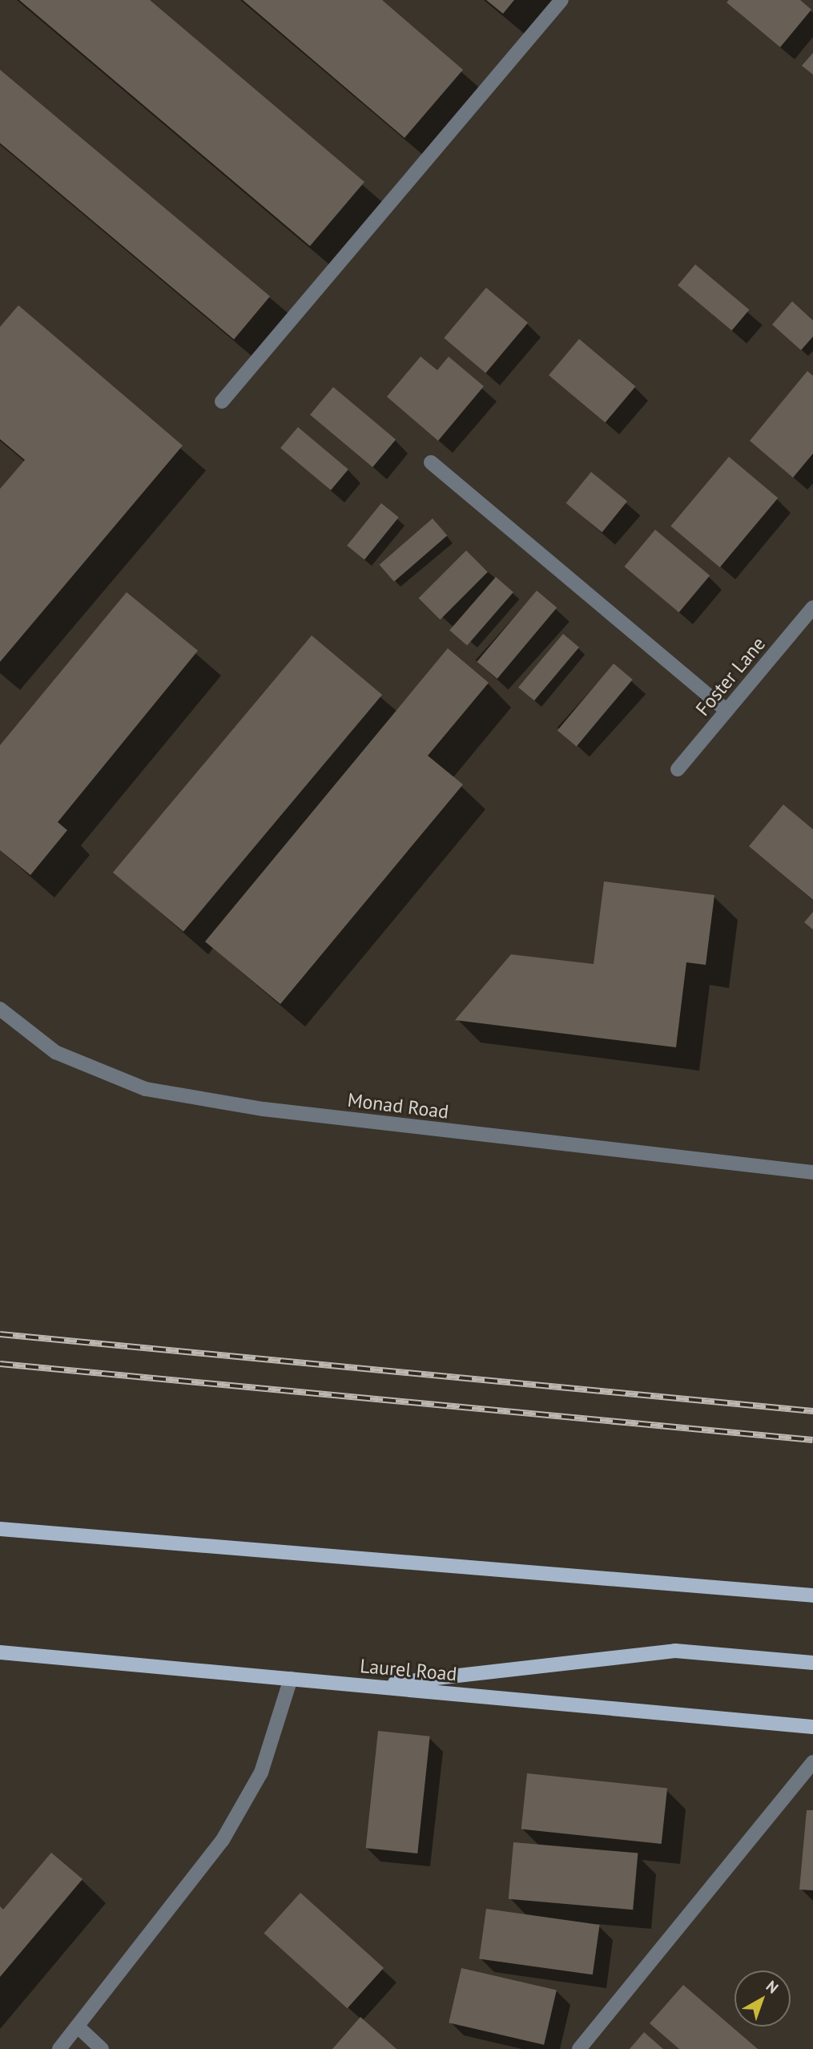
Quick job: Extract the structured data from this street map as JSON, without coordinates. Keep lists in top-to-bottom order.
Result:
{
  "streets": {
    "main road": ["Laurel Road"],
    "street": ["Foster Lane", "Monad Road"]
  },
  "north": "top right"
}
